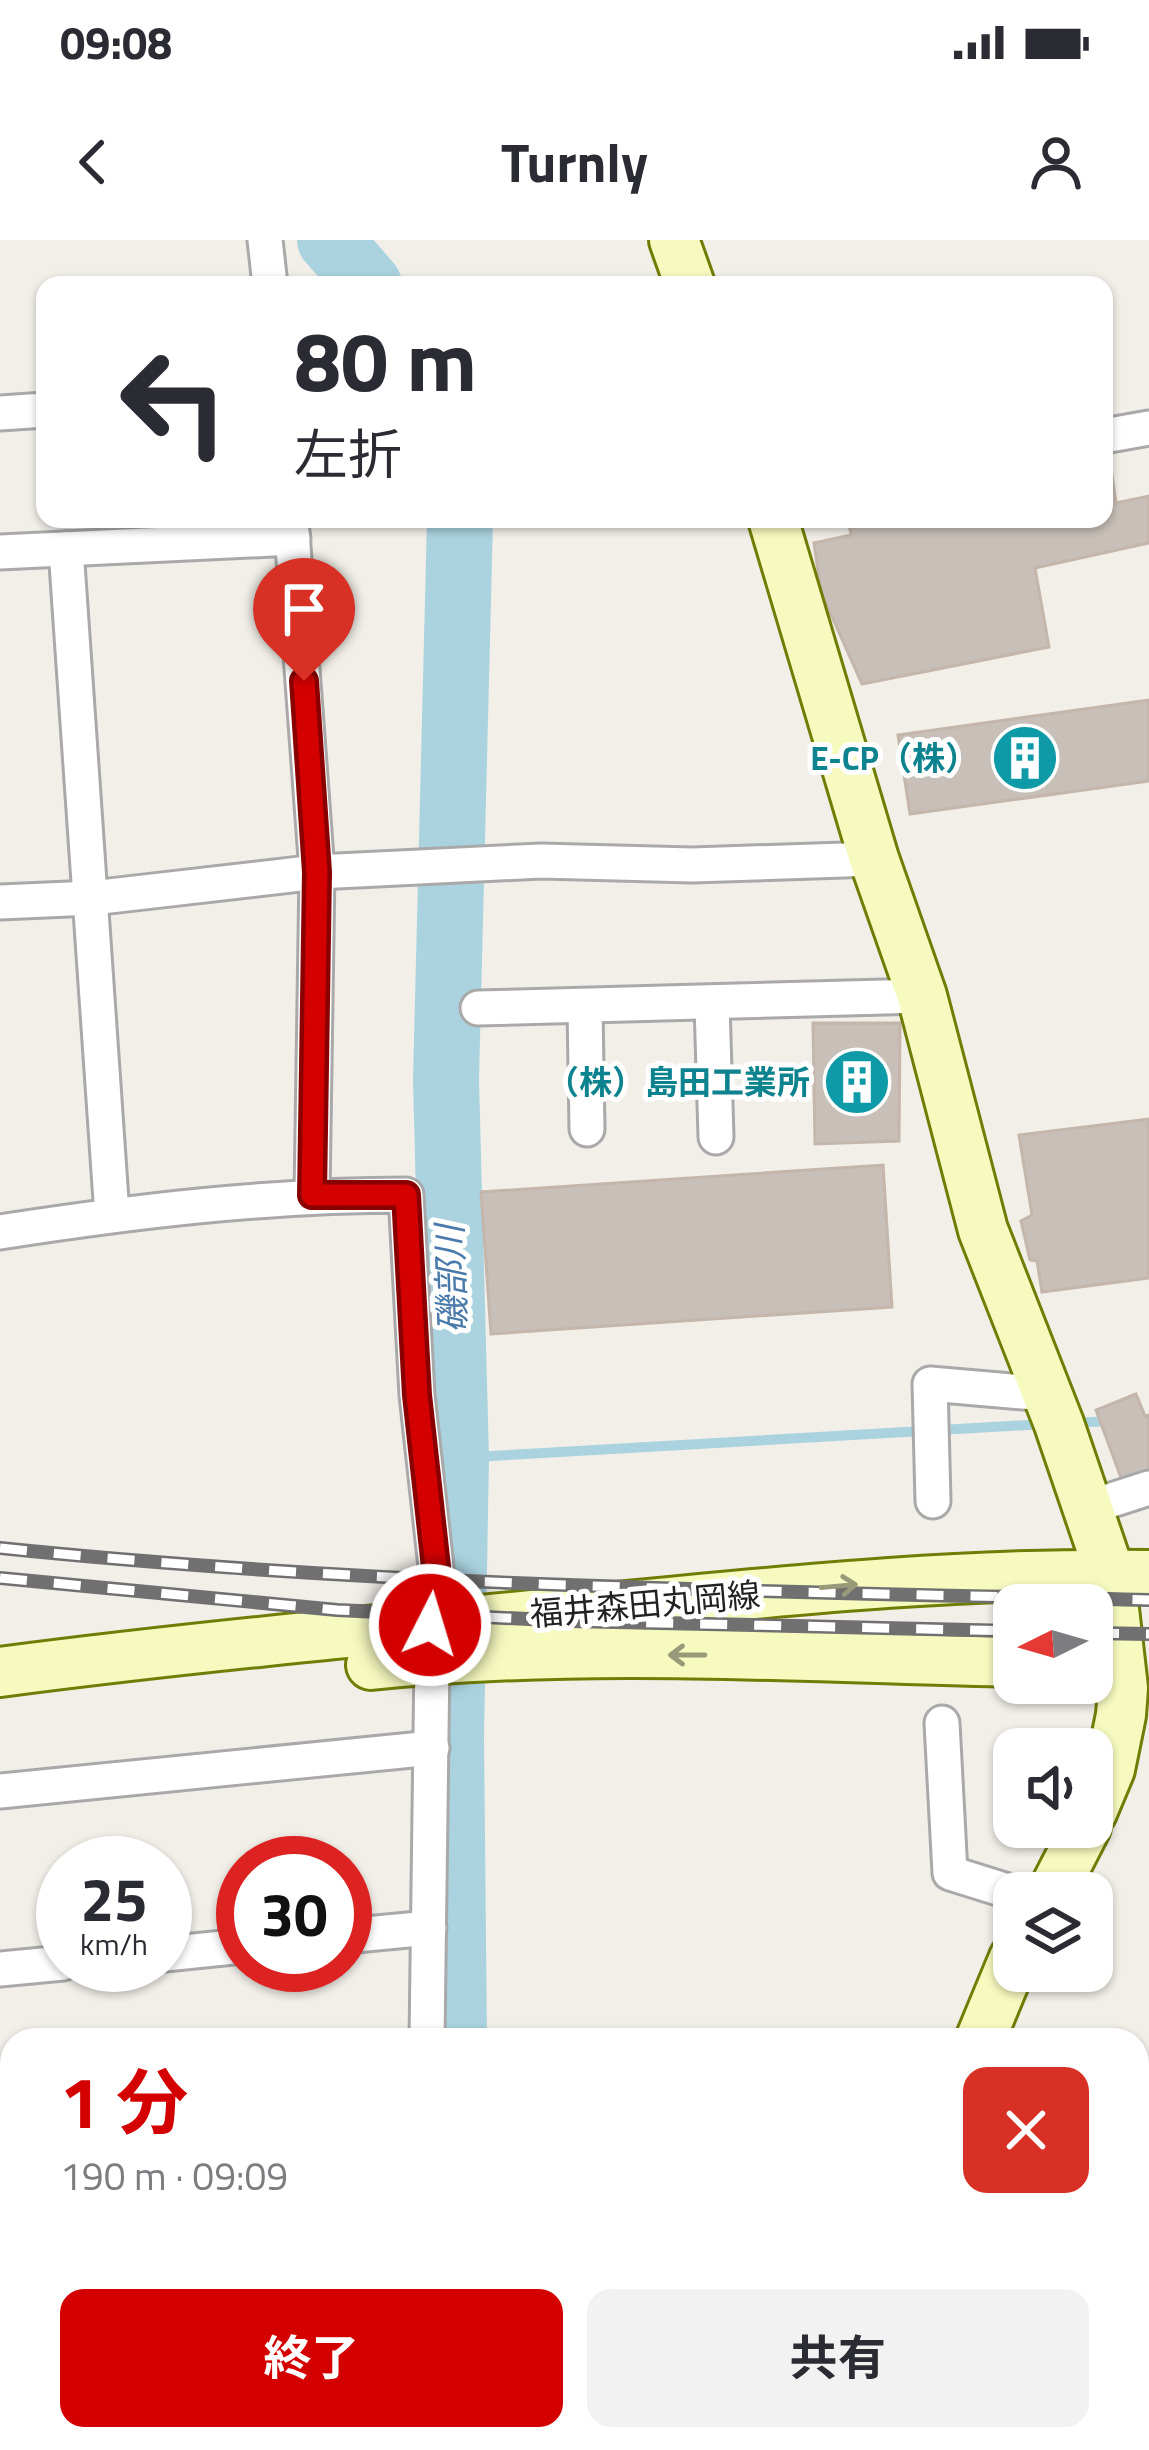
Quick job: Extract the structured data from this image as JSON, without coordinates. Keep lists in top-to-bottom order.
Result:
{
  "streets": {
    "main road": ["福井森田丸岡線"]
  },
  "water": ["磯部川"],
  "places": {
    "building": ["E-CP（株）", "（株）島田工業所"]
  },
  "north": "left",
  "page": {
    "status": "09:08",
    "header": "Turnly",
    "turn": ["80 m", "左折"],
    "speed": "25 km/h",
    "limit": "30",
    "heading": ["1 分", "190 m · 09:09"],
    "buttons": ["終了", "共有"]
  }
}
